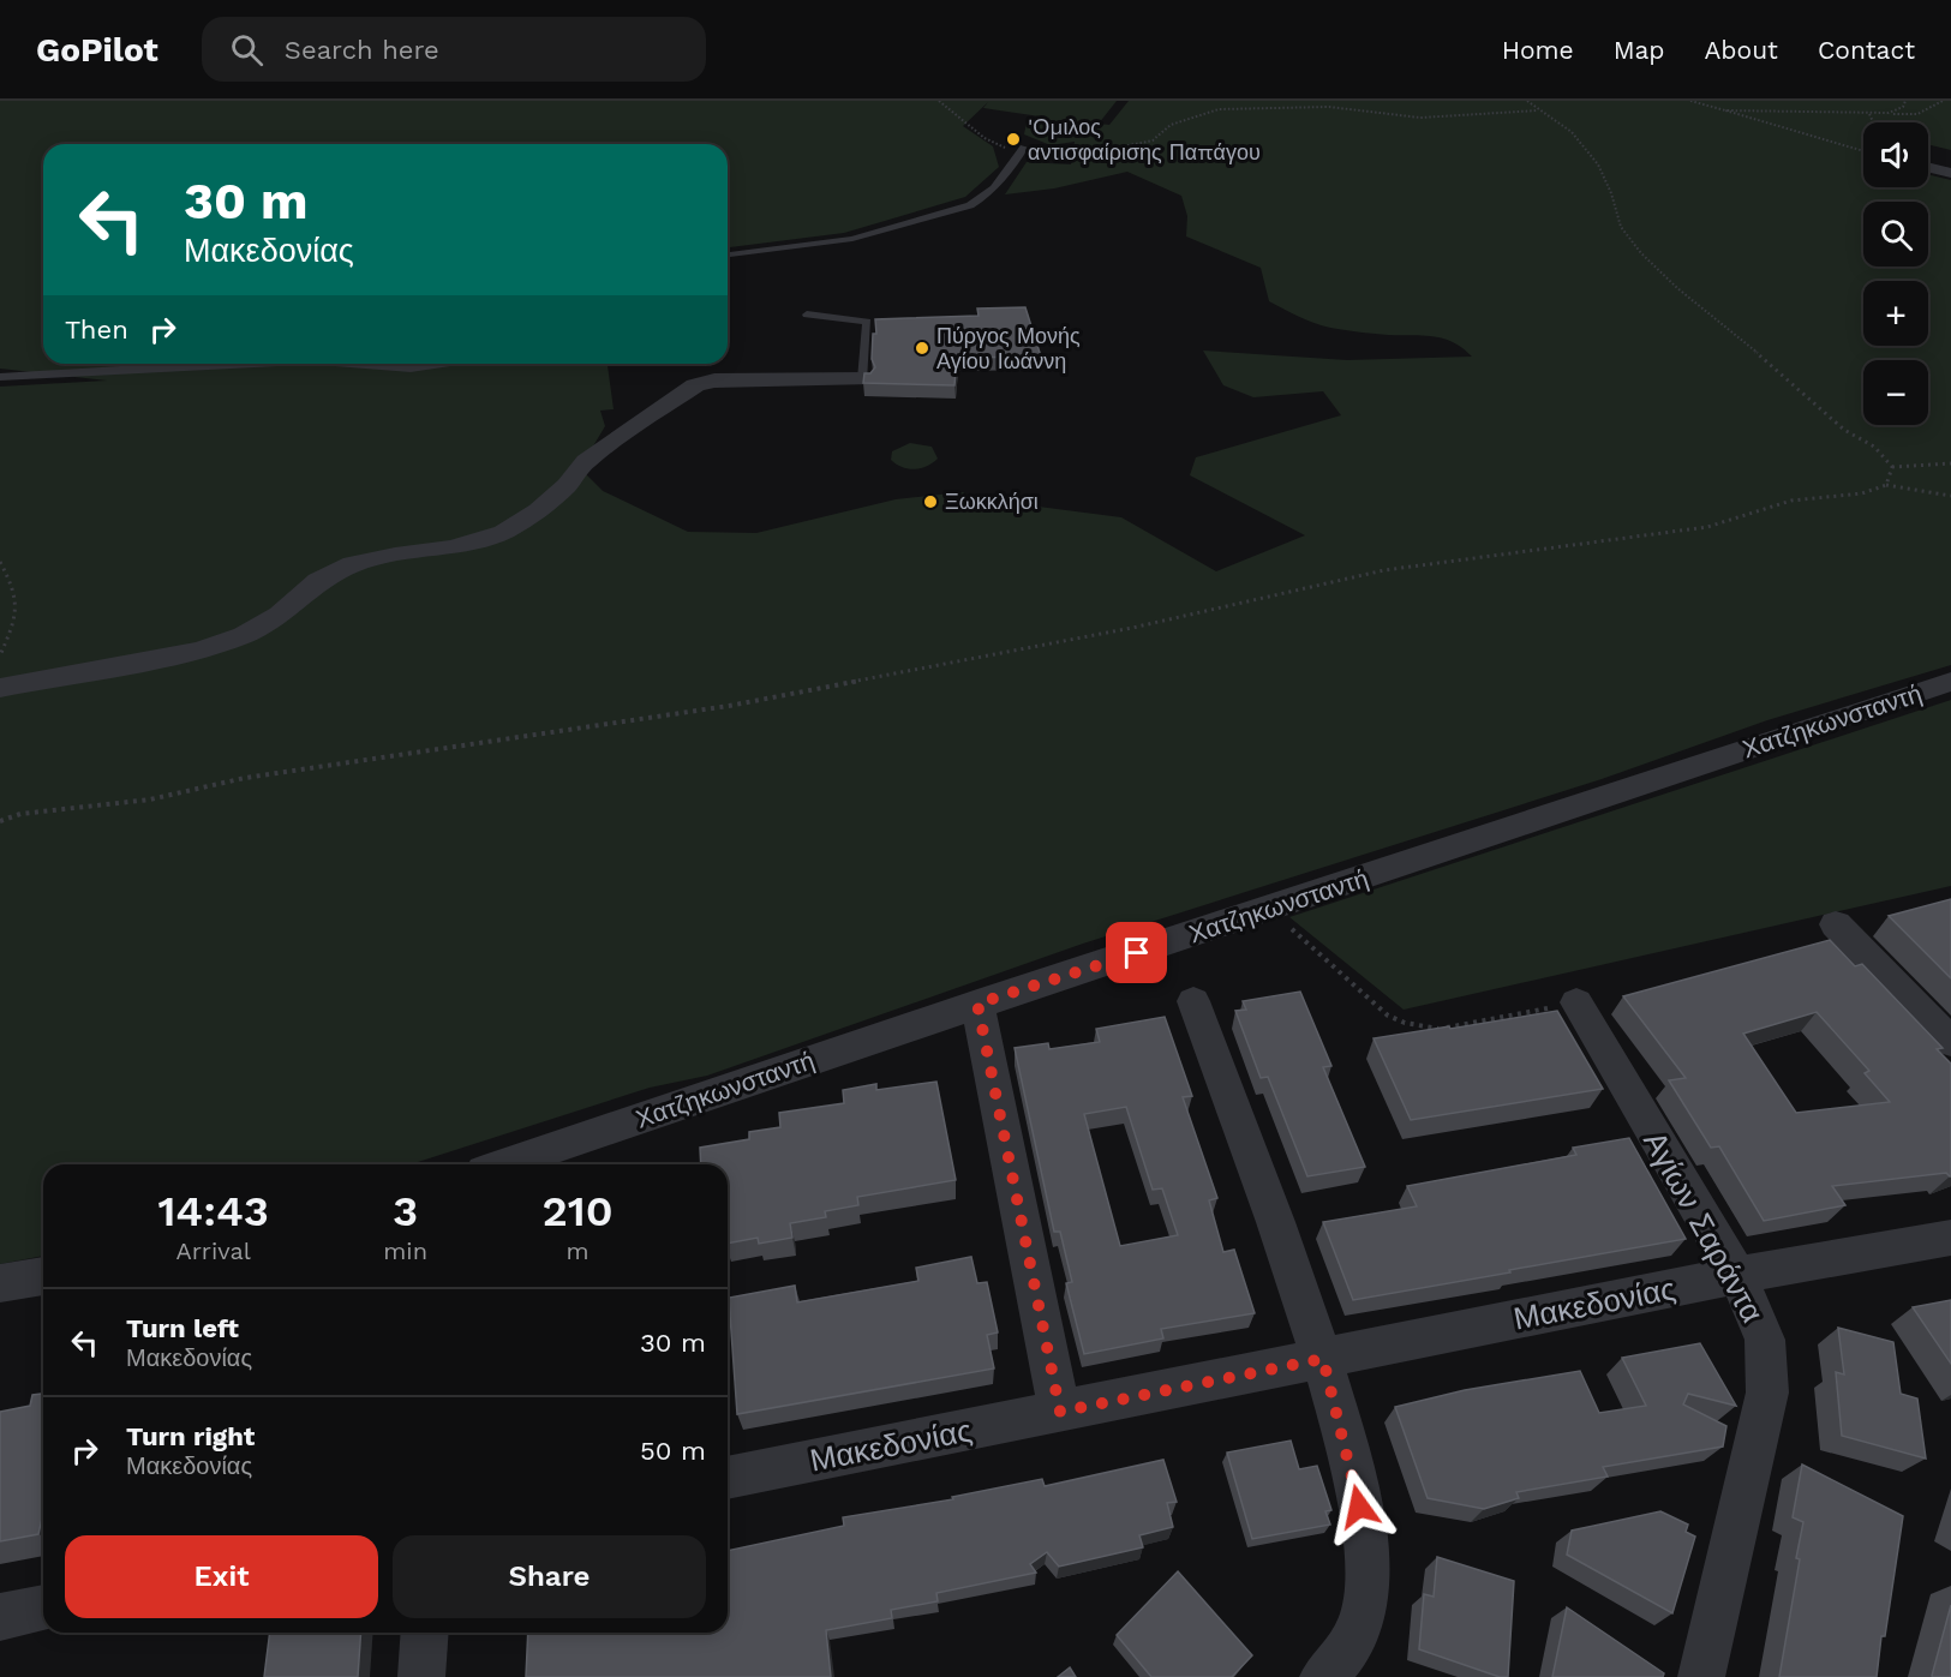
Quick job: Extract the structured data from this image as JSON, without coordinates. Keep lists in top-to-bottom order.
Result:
{
  "streets": {
    "street": ["Χατζηκωνσταντή", "Αγίων Σαράντα", "Μακεδονίας"]
  },
  "crossings": [
    ["Αγίων Σαράντα", "Μακεδονίας"]
  ],
  "places": ["'Ομιλος αντισφαίρισης Παπάγου", "Πύργος Μονής Αγίου Ιωάννη", "Ξωκκλήσι"],
  "page": {
    "header": "GoPilot",
    "search": "Search here",
    "nav": [
      "Home",
      "Map",
      "About",
      "Contact"
    ],
    "map_buttons": ["+", "−"],
    "turn": ["30 m", "Μακεδονίας"],
    "then": "Then",
    "eta": [
      "14:43",
      "Arrival",
      "3",
      "min",
      "210",
      "m"
    ],
    "list": [
      {
        "name": "Turn left",
        "note": "Μακεδονίας",
        "value": "30 m"
      },
      {
        "name": "Turn right",
        "note": "Μακεδονίας",
        "value": "50 m"
      }
    ],
    "buttons": ["Exit", "Share"]
  }
}
